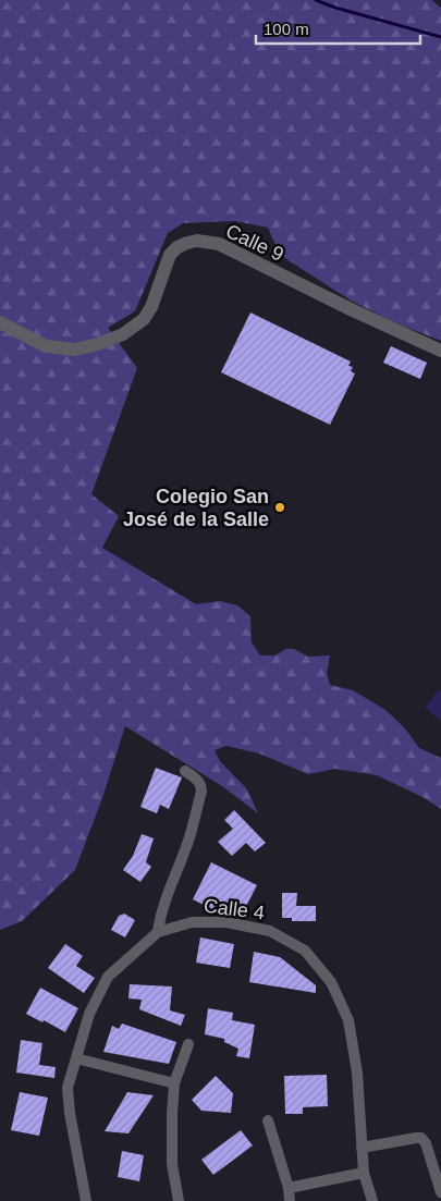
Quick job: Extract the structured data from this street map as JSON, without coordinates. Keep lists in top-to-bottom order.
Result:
{
  "streets": {
    "street": ["Calle 9", "Calle 4"]
  },
  "places": ["Colegio San José de la Salle"],
  "scale_bar": "100 m"
}
